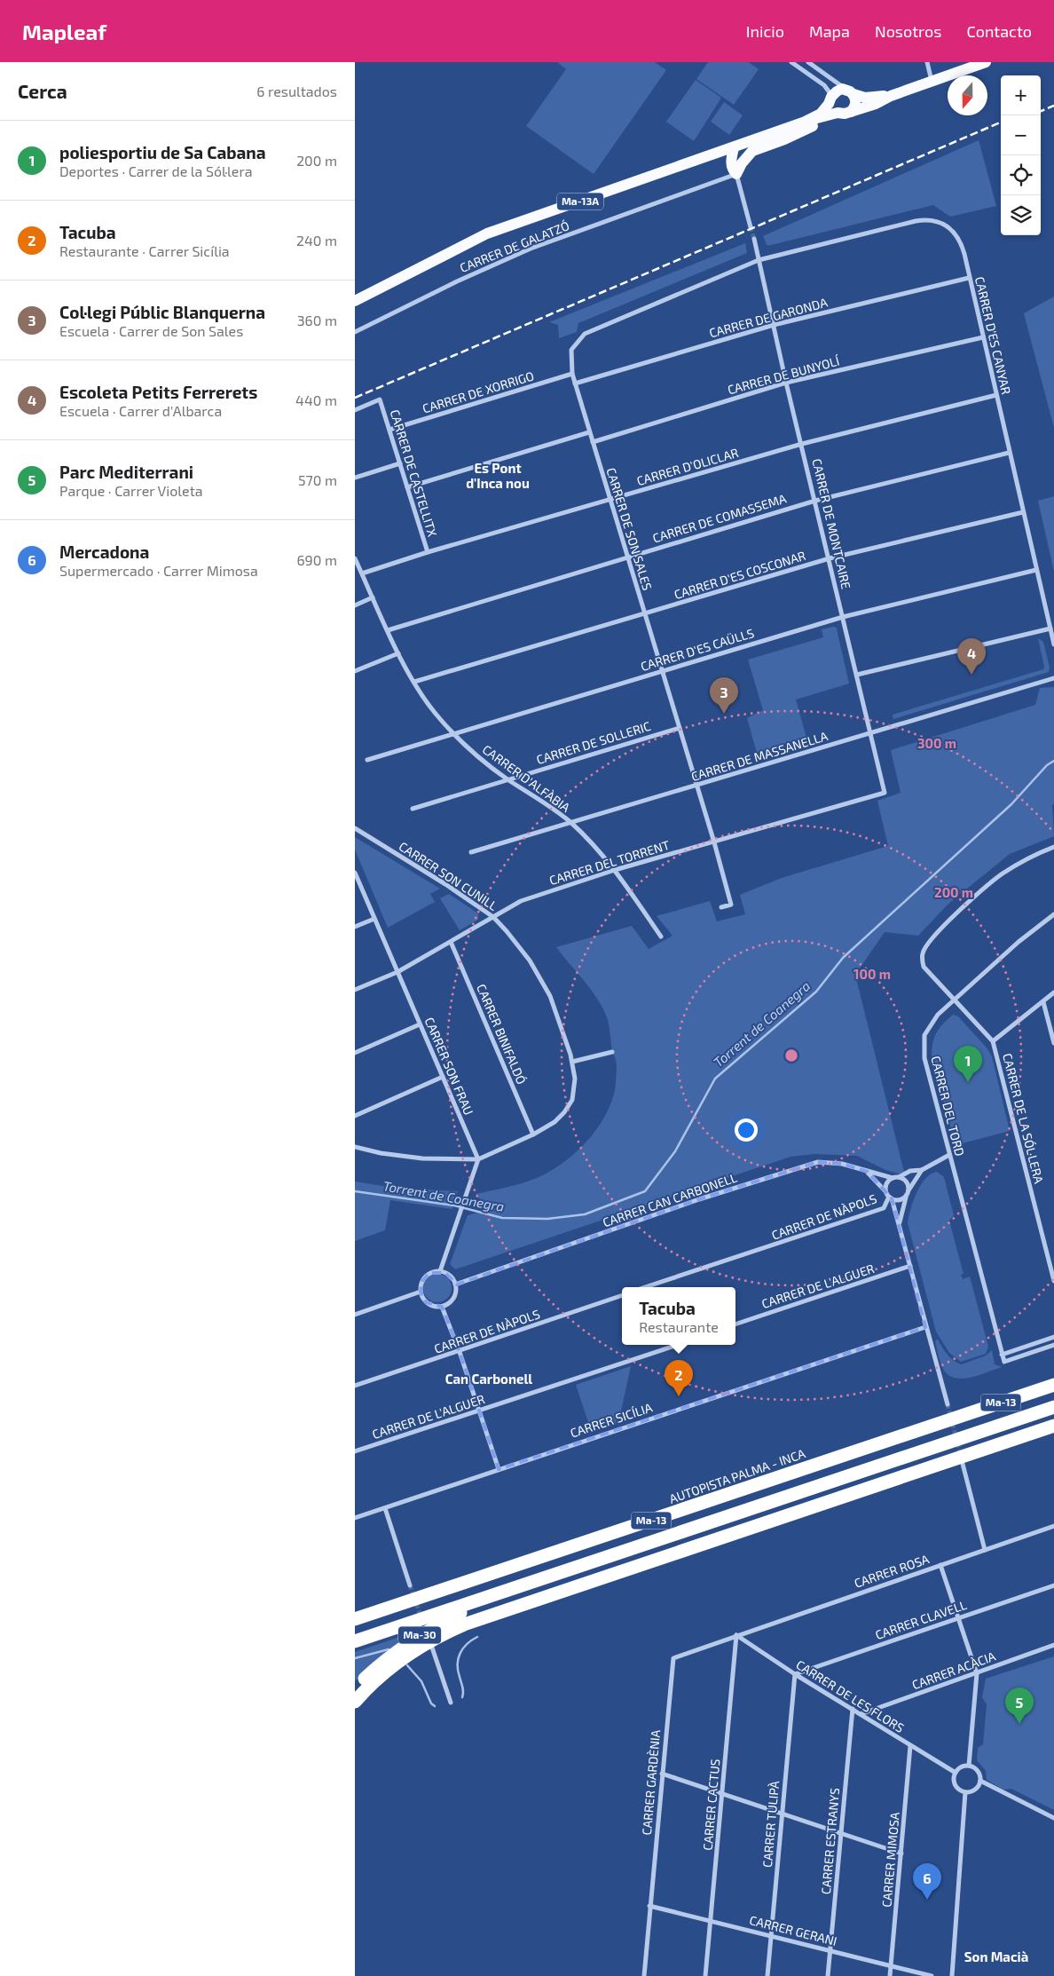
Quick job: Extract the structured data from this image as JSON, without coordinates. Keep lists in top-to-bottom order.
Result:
{
  "streets": {
    "highway": ["Ma-13", "AUTOPISTA PALMA - INCA", "Ma-30"],
    "main road": ["Ma-13A"],
    "street": [
      "CARRER DE GALATZÓ",
      "CARRER DE GARONDA",
      "CARRER D'ES CANYAR",
      "CARRER DE BUNYOLÍ",
      "CARRER DE XORRIGO",
      "CARRER D'OLICLAR",
      "CARRER DE CASTELLITX",
      "CARRER DE COMASSEMA",
      "CARRER DE MONTCAIRE",
      "CARRER DE SON SALES",
      "CARRER D'ES COSCONAR",
      "CARRER D'ES CAÜLLS",
      "CARRER DE SOLLERIC",
      "CARRER DE MASSANELLA",
      "CARRER D'ALFÀBIA",
      "CARRER DEL TORRENT",
      "CARRER SON CUNILL",
      "CARRER BINIFALDÓ",
      "CARRER SON FRAU",
      "CARRER DEL TORD",
      "CARRER DE LA SÓL·LERA",
      "CARRER CAN CARBONELL",
      "CARRER DE NÀPOLS",
      "CARRER DE L'ALGUER",
      "CARRER SICÍLIA",
      "CARRER ROSA",
      "CARRER CLAVELL",
      "CARRER ACÀCIA",
      "CARRER DE LES FLORS",
      "CARRER GARDÈNIA",
      "CARRER CACTUS",
      "CARRER TULIPÀ",
      "CARRER ESTRANYS",
      "CARRER MIMOSA",
      "CARRER GERANI"
    ]
  },
  "crossings": [
    ["CARRER DE GARONDA", "CARRER D'ES CANYAR"],
    ["CARRER DE GARONDA", "CARRER DE MONTCAIRE"],
    ["CARRER DE GARONDA", "CARRER DE SON SALES"],
    ["CARRER D'ES CANYAR", "CARRER DE BUNYOLÍ"],
    ["CARRER D'ES CANYAR", "CARRER D'OLICLAR"],
    ["CARRER D'ES CANYAR", "CARRER DE COMASSEMA"],
    ["CARRER D'ES CANYAR", "CARRER DE MONTCAIRE"],
    ["CARRER D'ES CANYAR", "CARRER DE SON SALES"],
    ["CARRER D'ES CANYAR", "CARRER D'ES COSCONAR"],
    ["CARRER D'ES CANYAR", "CARRER D'ES CAÜLLS"],
    ["CARRER DE BUNYOLÍ", "CARRER DE MONTCAIRE"],
    ["CARRER DE BUNYOLÍ", "CARRER DE SON SALES"],
    ["CARRER DE XORRIGO", "CARRER DE CASTELLITX"],
    ["CARRER DE XORRIGO", "CARRER DE SON SALES"],
    ["CARRER D'OLICLAR", "CARRER DE CASTELLITX"],
    ["CARRER D'OLICLAR", "CARRER DE MONTCAIRE"],
    ["CARRER D'OLICLAR", "CARRER DE SON SALES"],
    ["CARRER D'OLICLAR", "CARRER D'ALFÀBIA"],
    ["CARRER DE COMASSEMA", "CARRER DE MONTCAIRE"],
    ["CARRER DE COMASSEMA", "CARRER DE SON SALES"],
    ["CARRER DE COMASSEMA", "CARRER D'ALFÀBIA"],
    ["CARRER DE MONTCAIRE", "CARRER DE SON SALES"],
    ["CARRER DE MONTCAIRE", "CARRER D'ES COSCONAR"],
    ["CARRER DE MONTCAIRE", "CARRER D'ES CAÜLLS"],
    ["CARRER DE MONTCAIRE", "CARRER DE MASSANELLA"],
    ["CARRER DE MONTCAIRE", "CARRER DEL TORRENT"],
    ["CARRER DE SON SALES", "CARRER D'ES COSCONAR"],
    ["CARRER DE SON SALES", "CARRER D'ES CAÜLLS"],
    ["CARRER DE SON SALES", "CARRER DE SOLLERIC"],
    ["CARRER DE SON SALES", "CARRER DE MASSANELLA"],
    ["CARRER DE SON SALES", "CARRER DEL TORRENT"],
    ["CARRER D'ES COSCONAR", "CARRER D'ALFÀBIA"],
    ["CARRER D'ES CAÜLLS", "CARRER D'ALFÀBIA"],
    ["CARRER DE SOLLERIC", "CARRER D'ALFÀBIA"],
    ["CARRER DE MASSANELLA", "CARRER D'ALFÀBIA"],
    ["CARRER D'ALFÀBIA", "CARRER DEL TORRENT"],
    ["CARRER DEL TORRENT", "CARRER SON CUNILL"],
    ["CARRER DEL TORRENT", "CARRER BINIFALDÓ"],
    ["CARRER DEL TORRENT", "CARRER SON FRAU"],
    ["CARRER SON CUNILL", "CARRER BINIFALDÓ"],
    ["CARRER SON CUNILL", "CARRER SON FRAU"],
    ["CARRER DEL TORD", "CARRER DE LA SÓL·LERA"],
    ["CARRER CAN CARBONELL", "CARRER DE NÀPOLS"],
    ["Ma-13", "Ma-30"],
    ["CARRER ROSA", "CARRER DE LES FLORS"],
    ["CARRER ROSA", "CARRER GARDÈNIA"],
    ["CARRER ROSA", "CARRER CACTUS"],
    ["CARRER CLAVELL", "CARRER DE LES FLORS"],
    ["CARRER CLAVELL", "CARRER TULIPÀ"],
    ["CARRER ACÀCIA", "CARRER DE LES FLORS"],
    ["CARRER DE LES FLORS", "CARRER GARDÈNIA"],
    ["CARRER DE LES FLORS", "CARRER CACTUS"],
    ["CARRER DE LES FLORS", "CARRER TULIPÀ"],
    ["CARRER DE LES FLORS", "CARRER ESTRANYS"],
    ["CARRER DE LES FLORS", "CARRER MIMOSA"],
    ["CARRER GARDÈNIA", "CARRER CACTUS"],
    ["CARRER GARDÈNIA", "CARRER GERANI"],
    ["CARRER CACTUS", "CARRER GERANI"],
    ["CARRER TULIPÀ", "CARRER GERANI"],
    ["CARRER ESTRANYS", "CARRER GERANI"],
    ["CARRER MIMOSA", "CARRER GERANI"]
  ],
  "districts": ["Es Pont d'Inca nou", "Can Carbonell", "Son Macià"],
  "water": ["Torrent de Coanegra"],
  "north": "bottom",
  "page": {
    "header": "Mapleaf",
    "nav": [
      "Inicio",
      "Mapa",
      "Nosotros",
      "Contacto"
    ],
    "heading": ["Cerca", "6 resultados"],
    "map_buttons": ["+", "−"],
    "list": [
      {
        "mark": "1",
        "name": "poliesportiu de Sa Cabana",
        "note": "Deportes · Carrer de la Sól·lera",
        "value": "200 m"
      },
      {
        "mark": "2",
        "name": "Tacuba",
        "note": "Restaurante · Carrer Sicília",
        "value": "240 m"
      },
      {
        "mark": "3",
        "name": "Col·legi Públic Blanquerna",
        "note": "Escuela · Carrer de Son Sales",
        "value": "360 m"
      },
      {
        "mark": "4",
        "name": "Escoleta Petits Ferrerets",
        "note": "Escuela · Carrer d'Albarca",
        "value": "440 m"
      },
      {
        "mark": "5",
        "name": "Parc Mediterrani",
        "note": "Parque · Carrer Violeta",
        "value": "570 m"
      },
      {
        "mark": "6",
        "name": "Mercadona",
        "note": "Supermercado · Carrer Mimosa",
        "value": "690 m"
      }
    ],
    "pins": [
      "4",
      "3",
      "1",
      "2",
      "5",
      "6"
    ],
    "popup": ["Tacuba", "Restaurante"]
  },
  "rings": ["300 m", "200 m", "100 m"]
}
